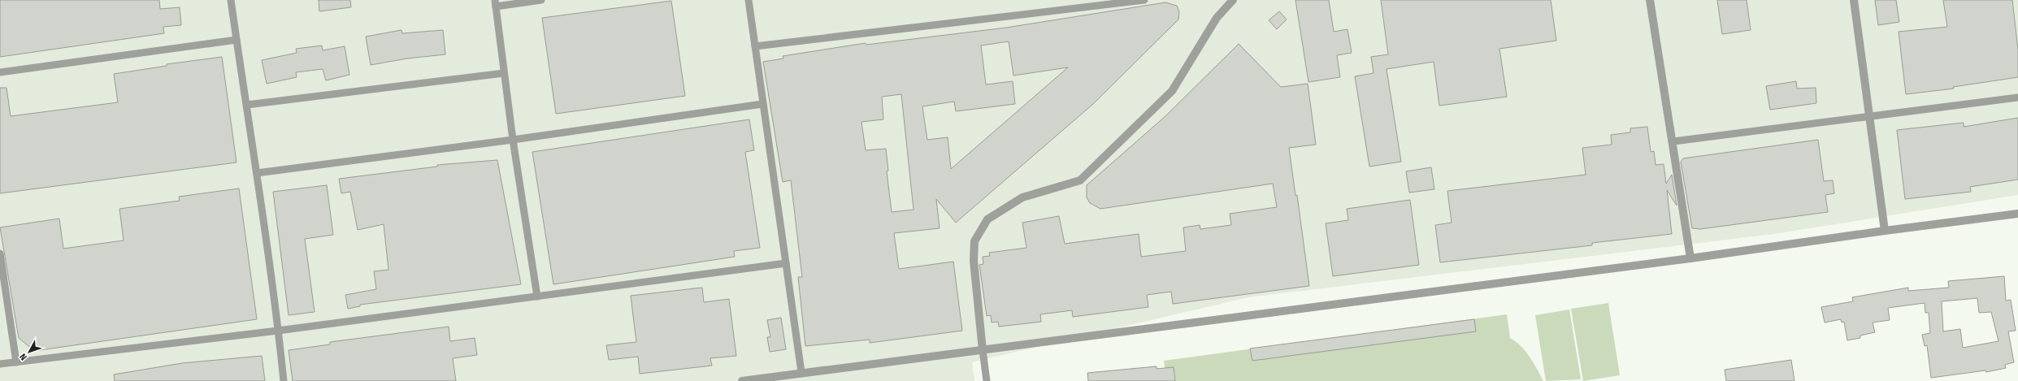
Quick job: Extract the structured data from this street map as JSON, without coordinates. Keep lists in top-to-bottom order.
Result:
{
  "north": "bottom left"
}
